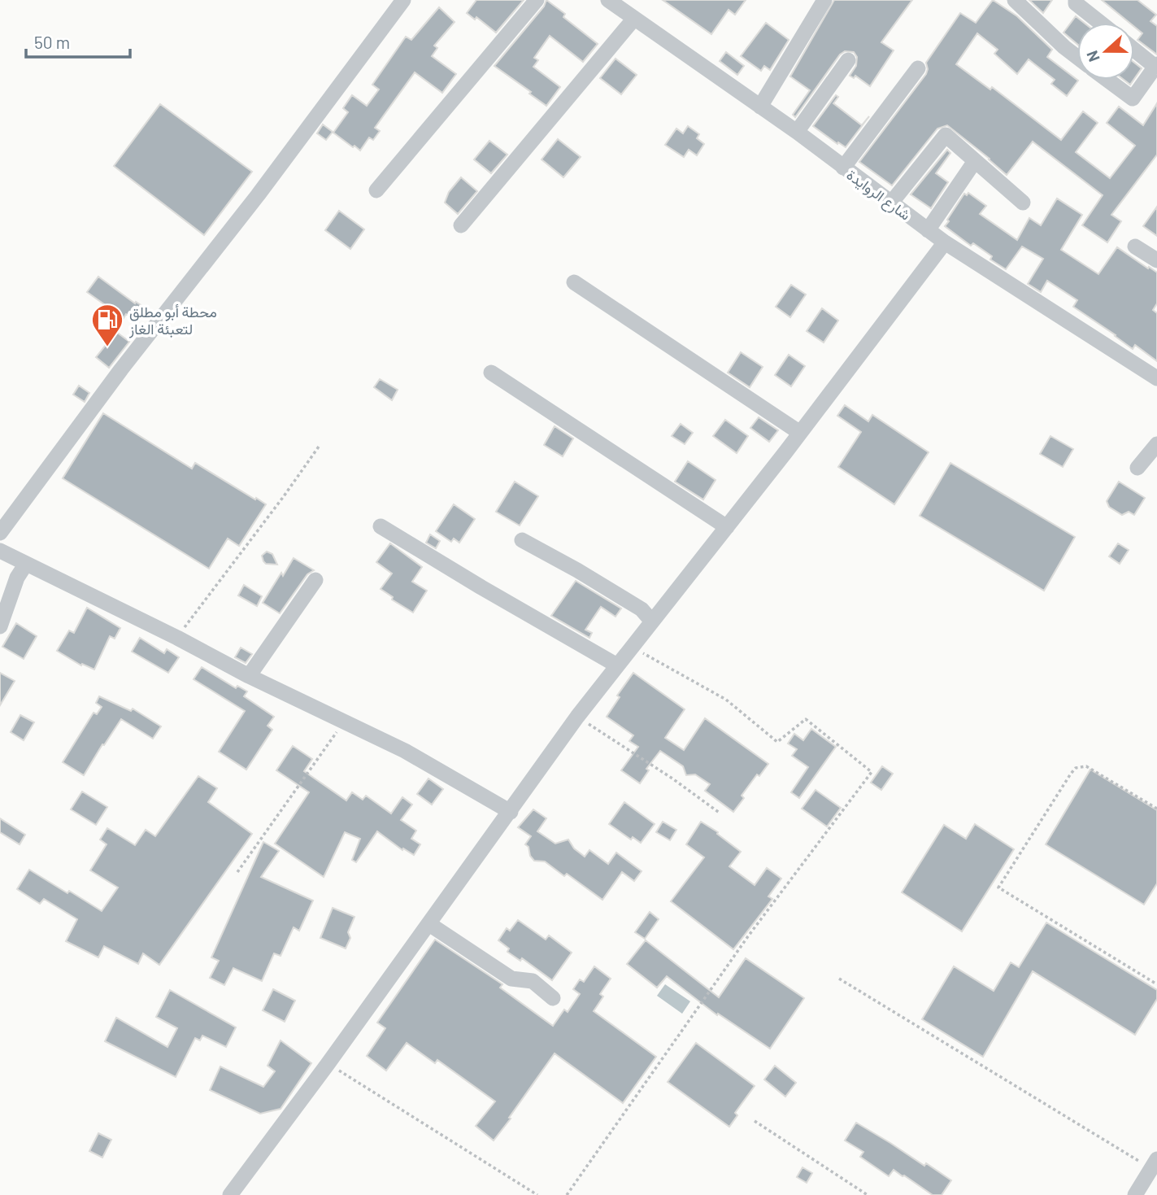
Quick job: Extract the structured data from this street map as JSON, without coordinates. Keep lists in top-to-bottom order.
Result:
{
  "streets": {
    "street": ["شارع الروايدة"]
  },
  "places": {
    "fuel station": ["محطة أبو مطلق لتعبئة الغاز"]
  },
  "scale_bar": "50 m",
  "north": "left"
}
